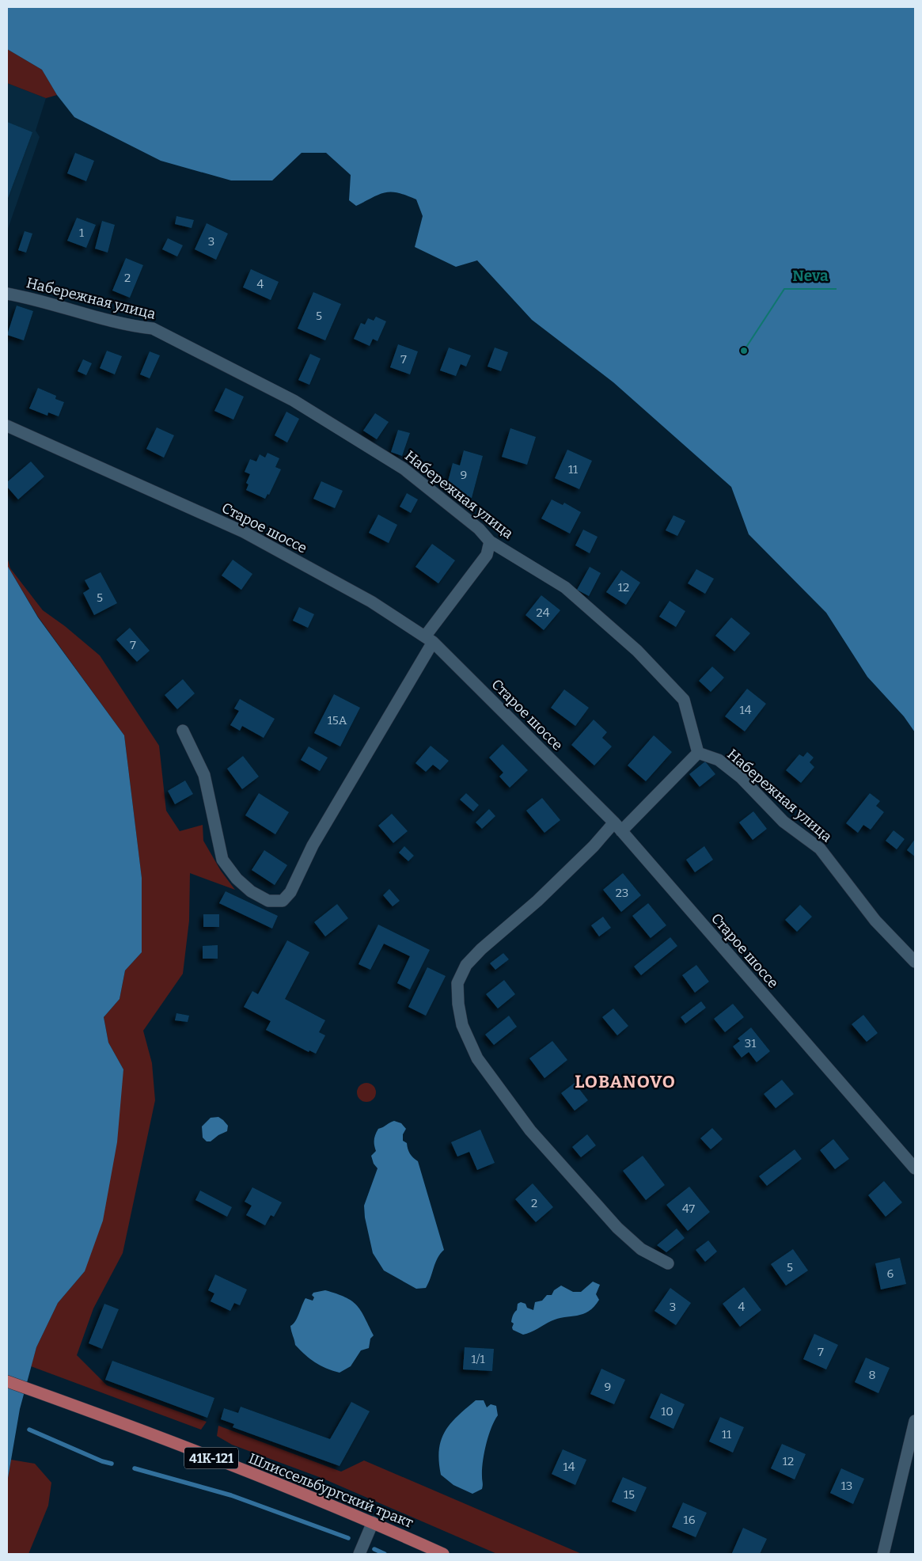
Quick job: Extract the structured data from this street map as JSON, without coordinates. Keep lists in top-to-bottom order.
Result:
{
  "streets": {
    "main road": ["41К-121", "Шлиссельбургский тракт"],
    "street": ["Набережная улица", "Старое шоссе"]
  },
  "districts": ["LOBANOVO"],
  "places": ["Neva"],
  "house_numbers": [
    "1",
    "3",
    "2",
    "4",
    "5",
    "7",
    "11",
    "9",
    "12",
    "5",
    "24",
    "7",
    "14",
    "15А",
    "23",
    "31",
    "2",
    "47",
    "5",
    "6",
    "3",
    "4",
    "7",
    "1/1",
    "8",
    "9",
    "10",
    "11",
    "12",
    "14",
    "13",
    "15",
    "16"
  ]
}
